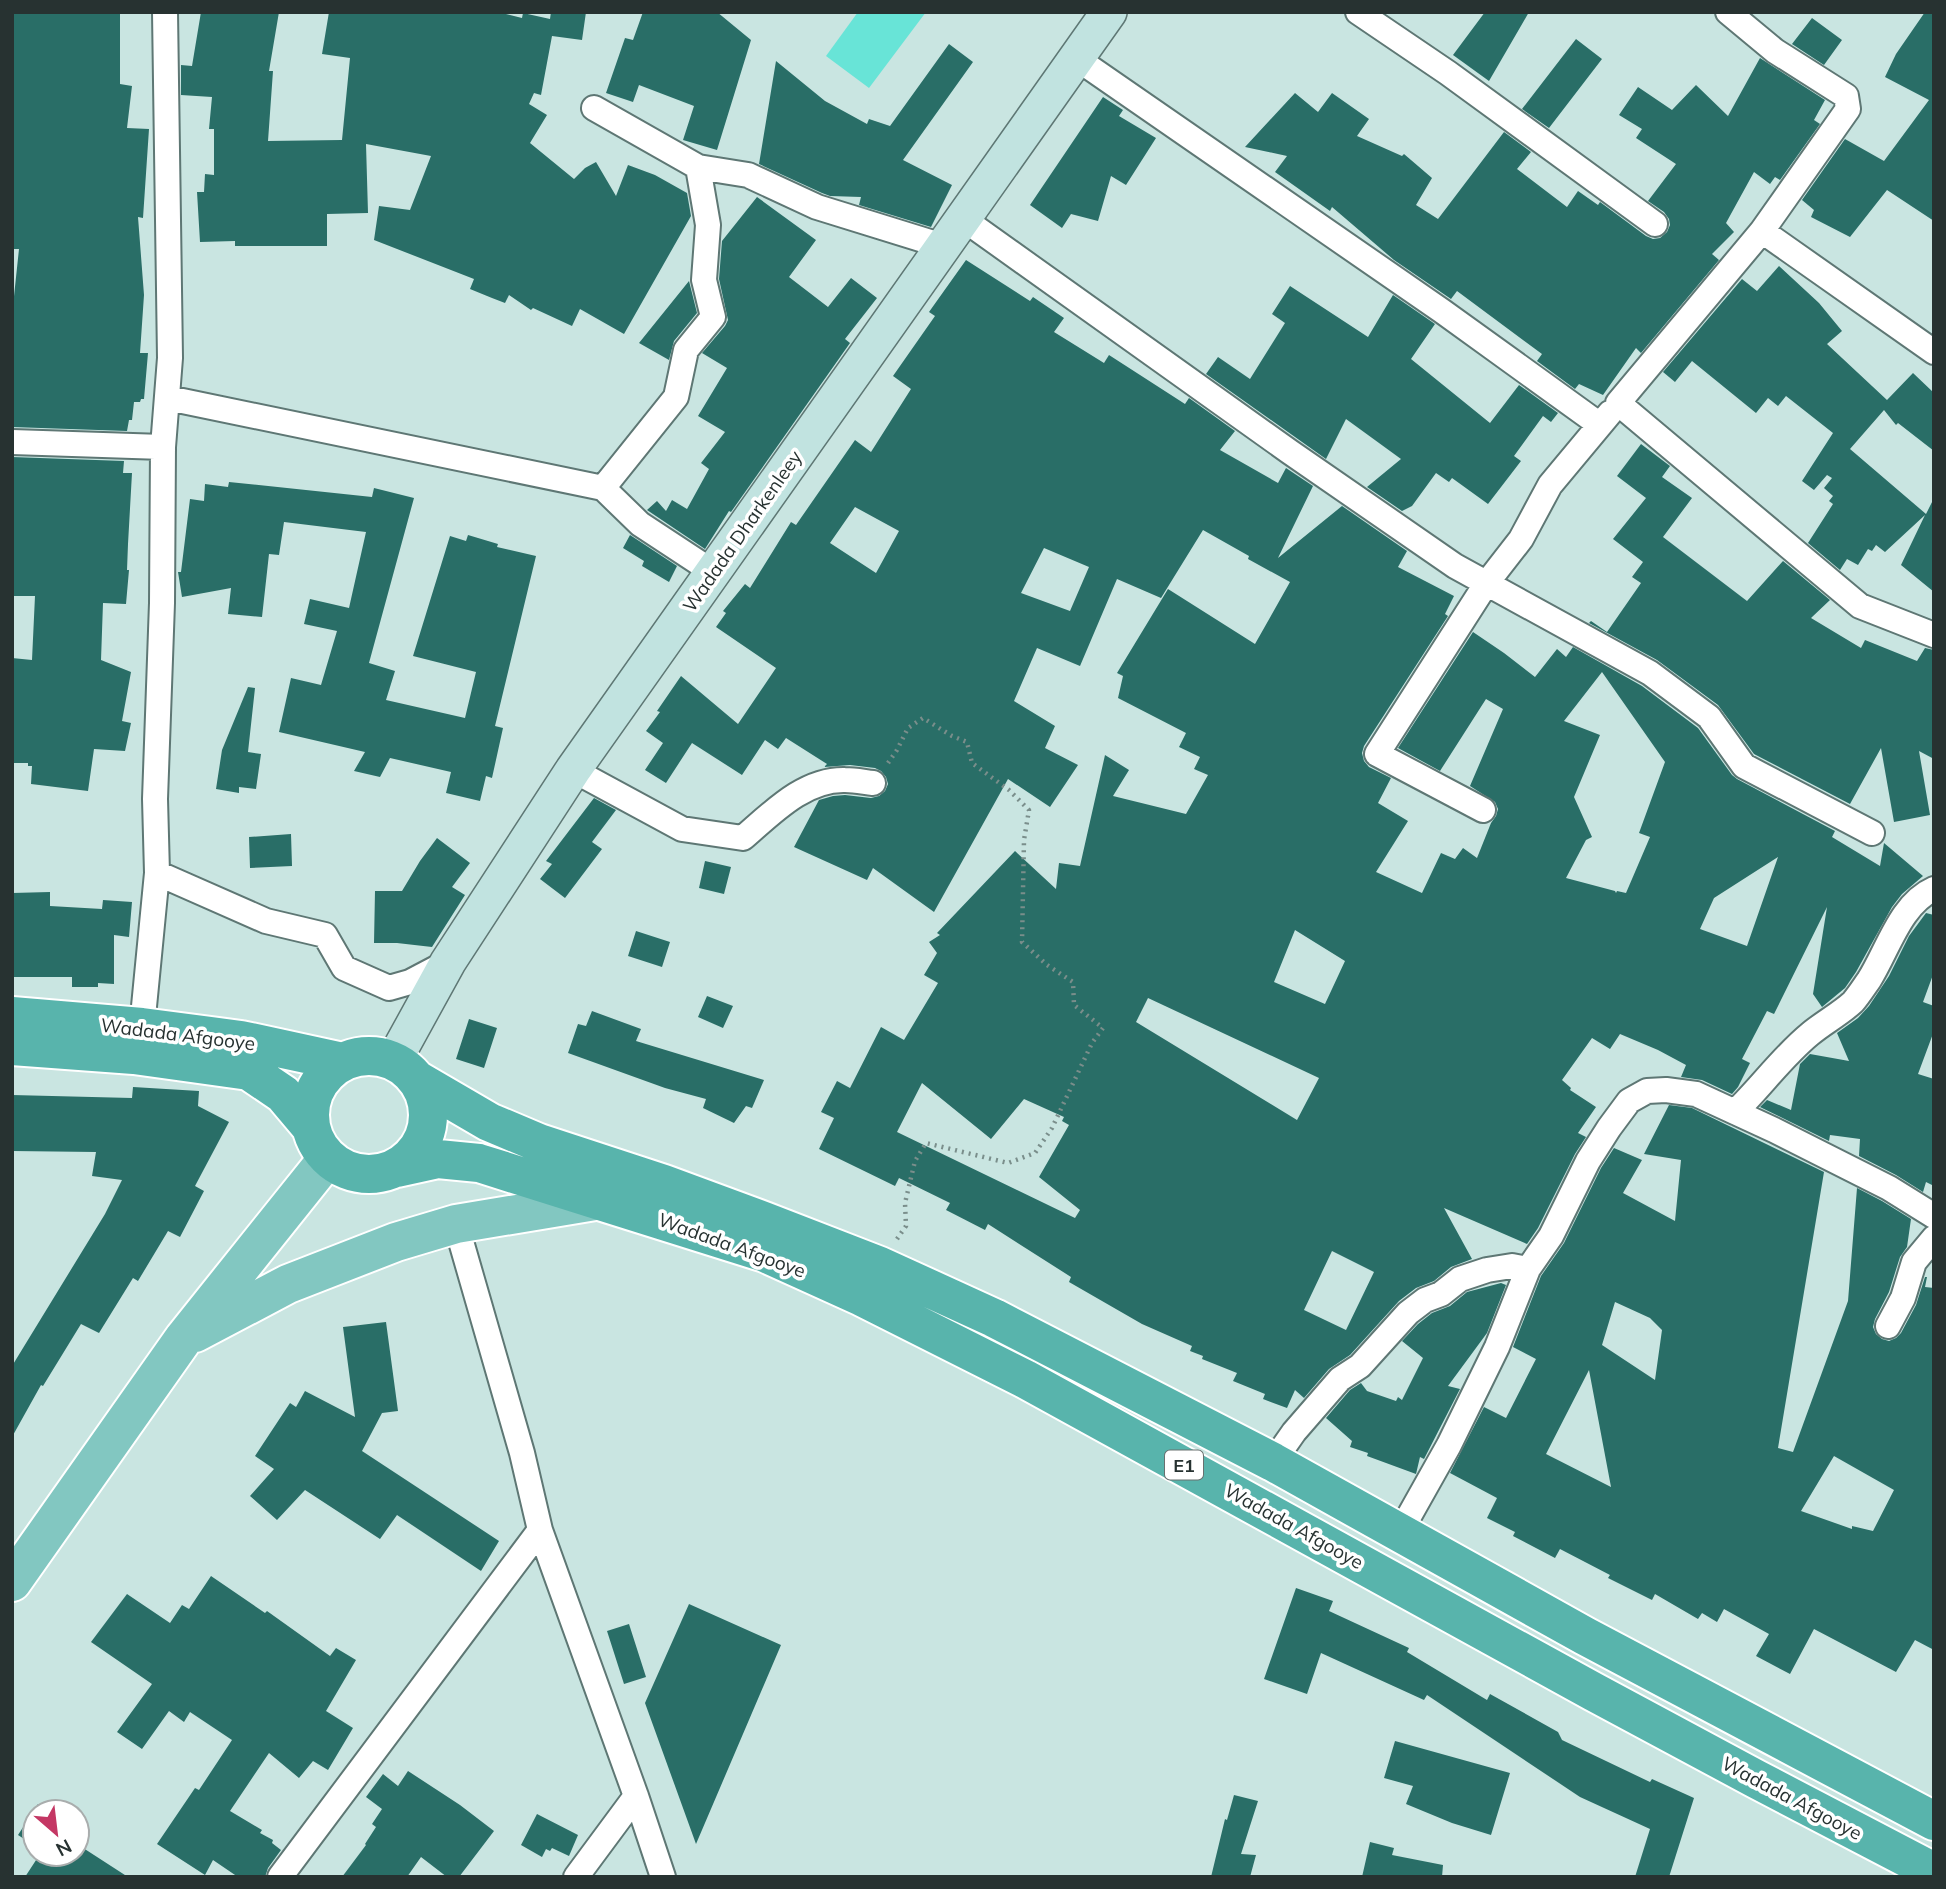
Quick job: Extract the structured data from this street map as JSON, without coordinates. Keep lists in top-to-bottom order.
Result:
{
  "streets": {
    "highway": ["Wadada Afgooye", "E1"],
    "main road": ["Wadada Dharkenleey"]
  },
  "crossings": [
    ["Wadada Dharkenleey", "Wadada Afgooye"]
  ],
  "north": "bottom right"
}
